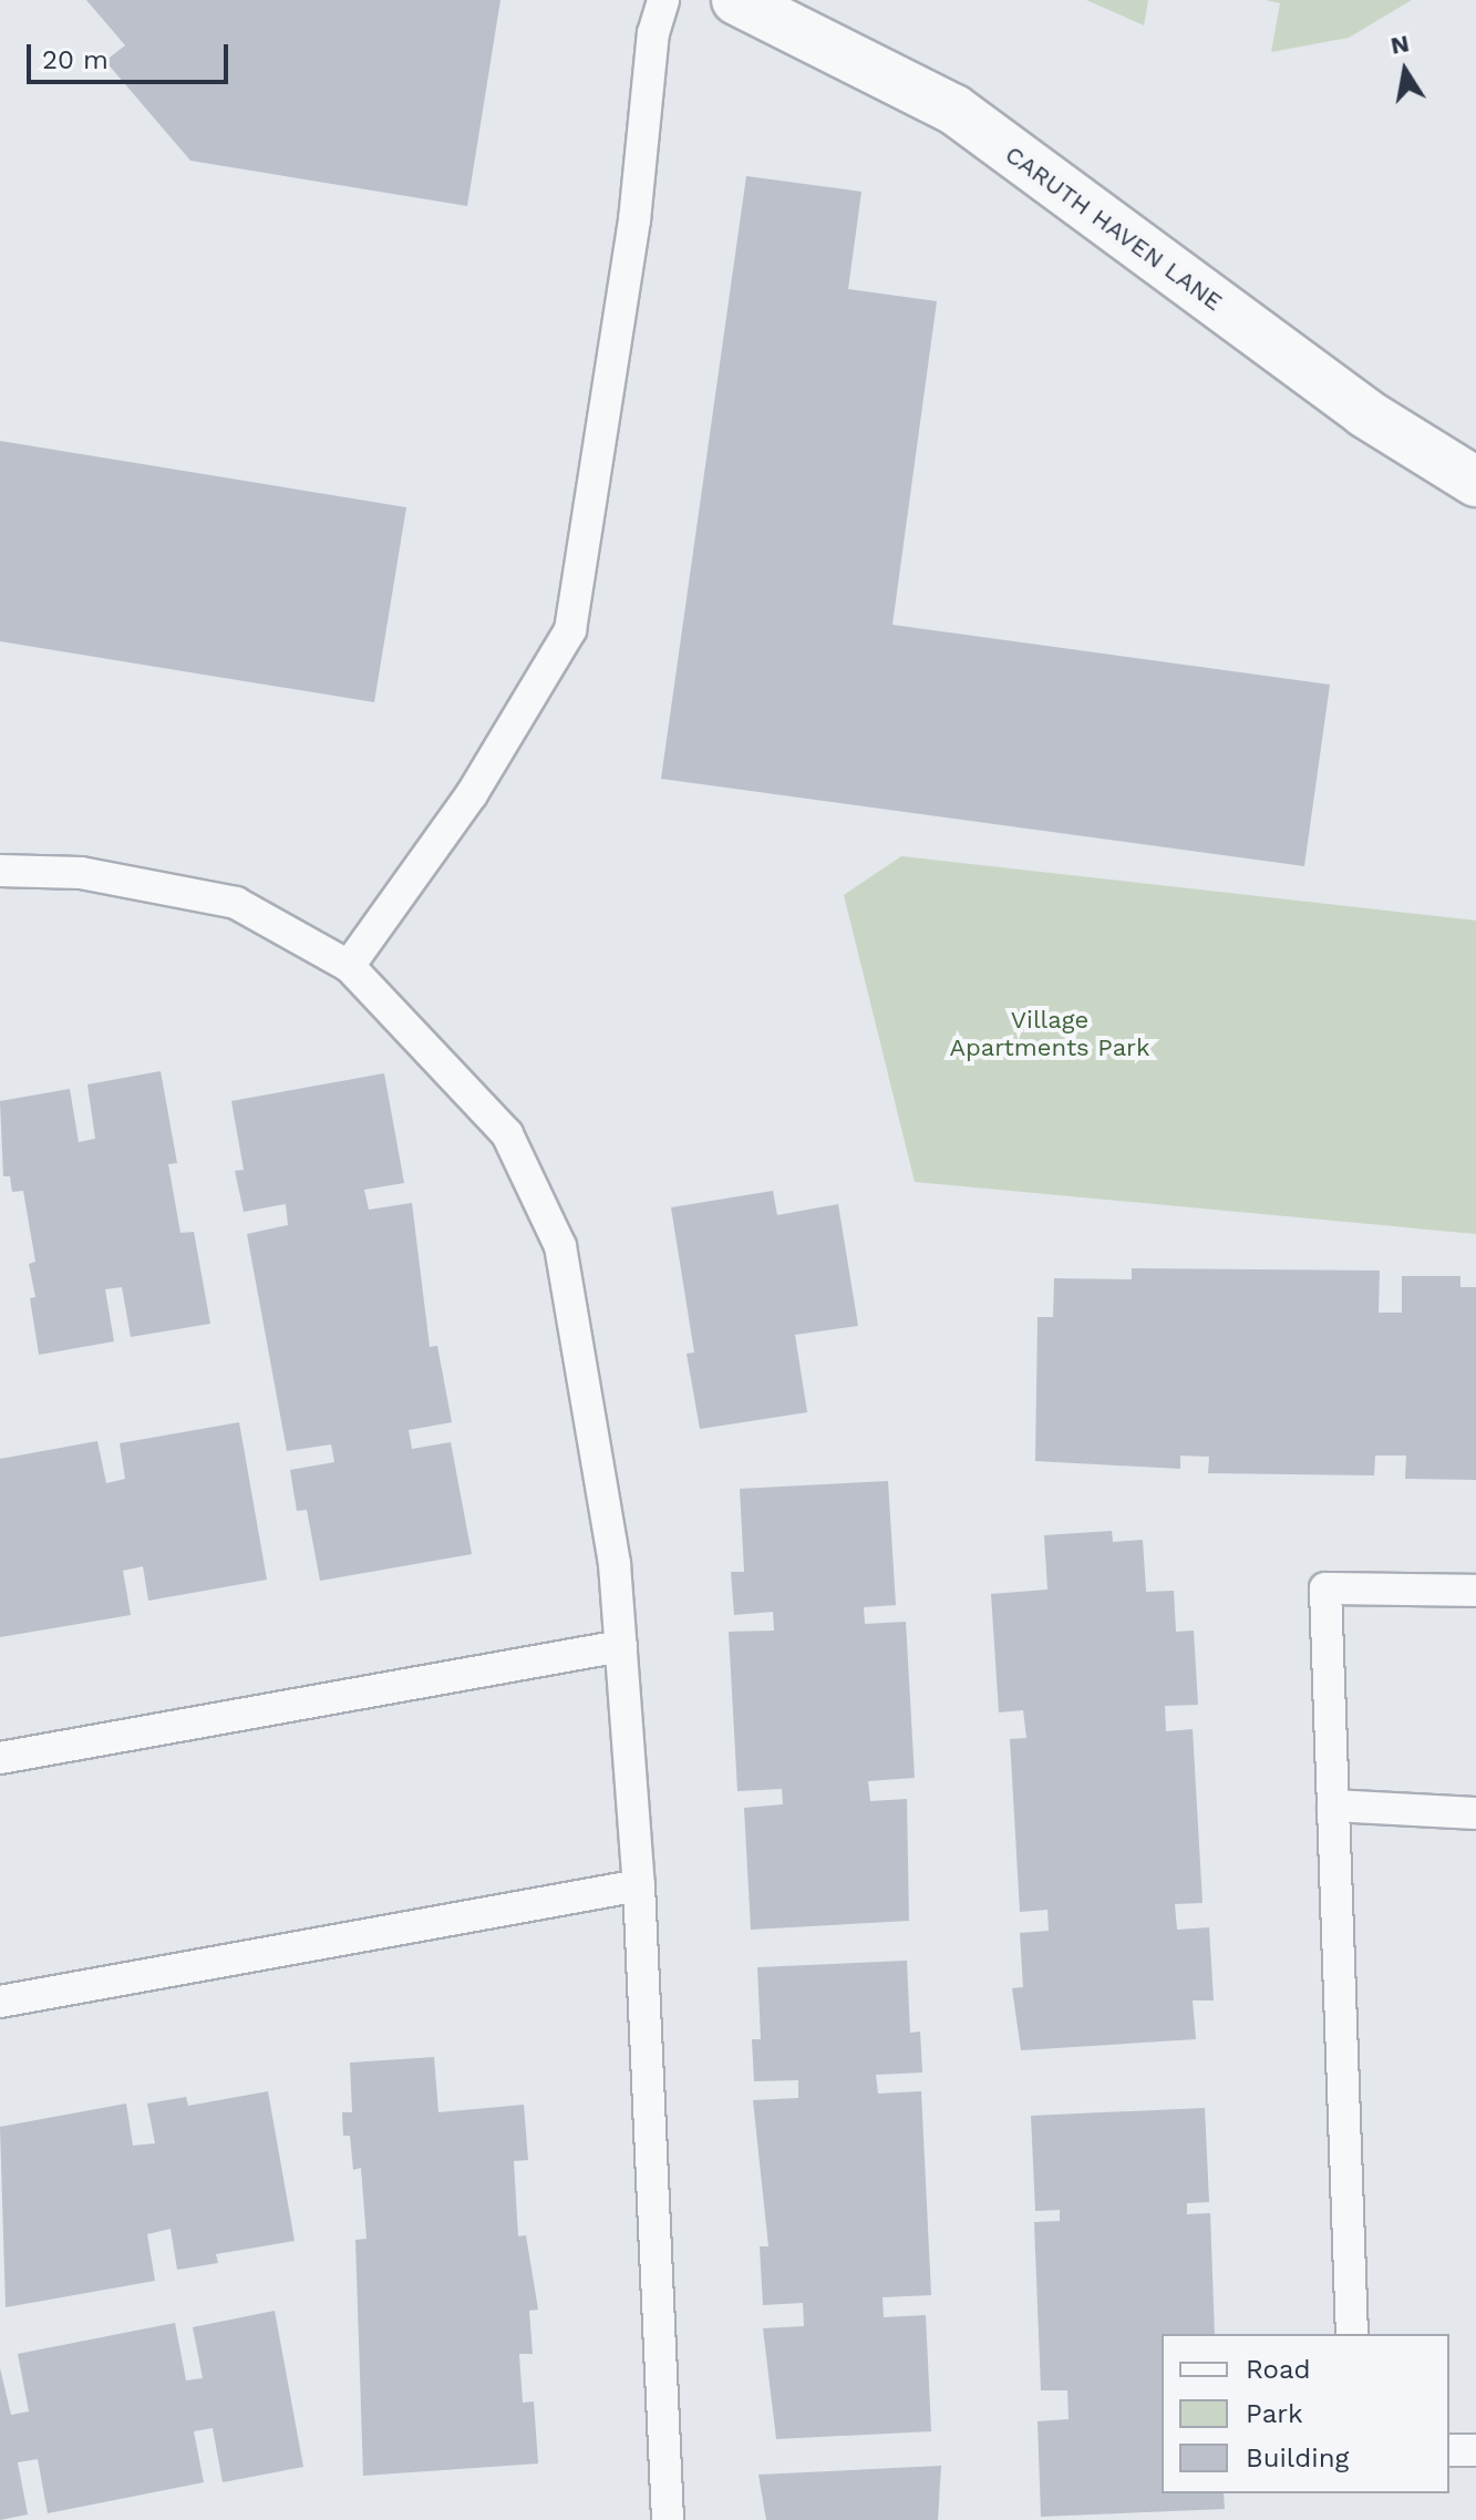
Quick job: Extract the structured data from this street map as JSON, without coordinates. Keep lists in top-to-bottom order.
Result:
{
  "streets": {
    "street": ["CARUTH HAVEN LANE"]
  },
  "parks": ["Village Apartments Park"],
  "legend": ["Road", "Park", "Building"],
  "scale_bar": "20 m",
  "north": "top"
}
